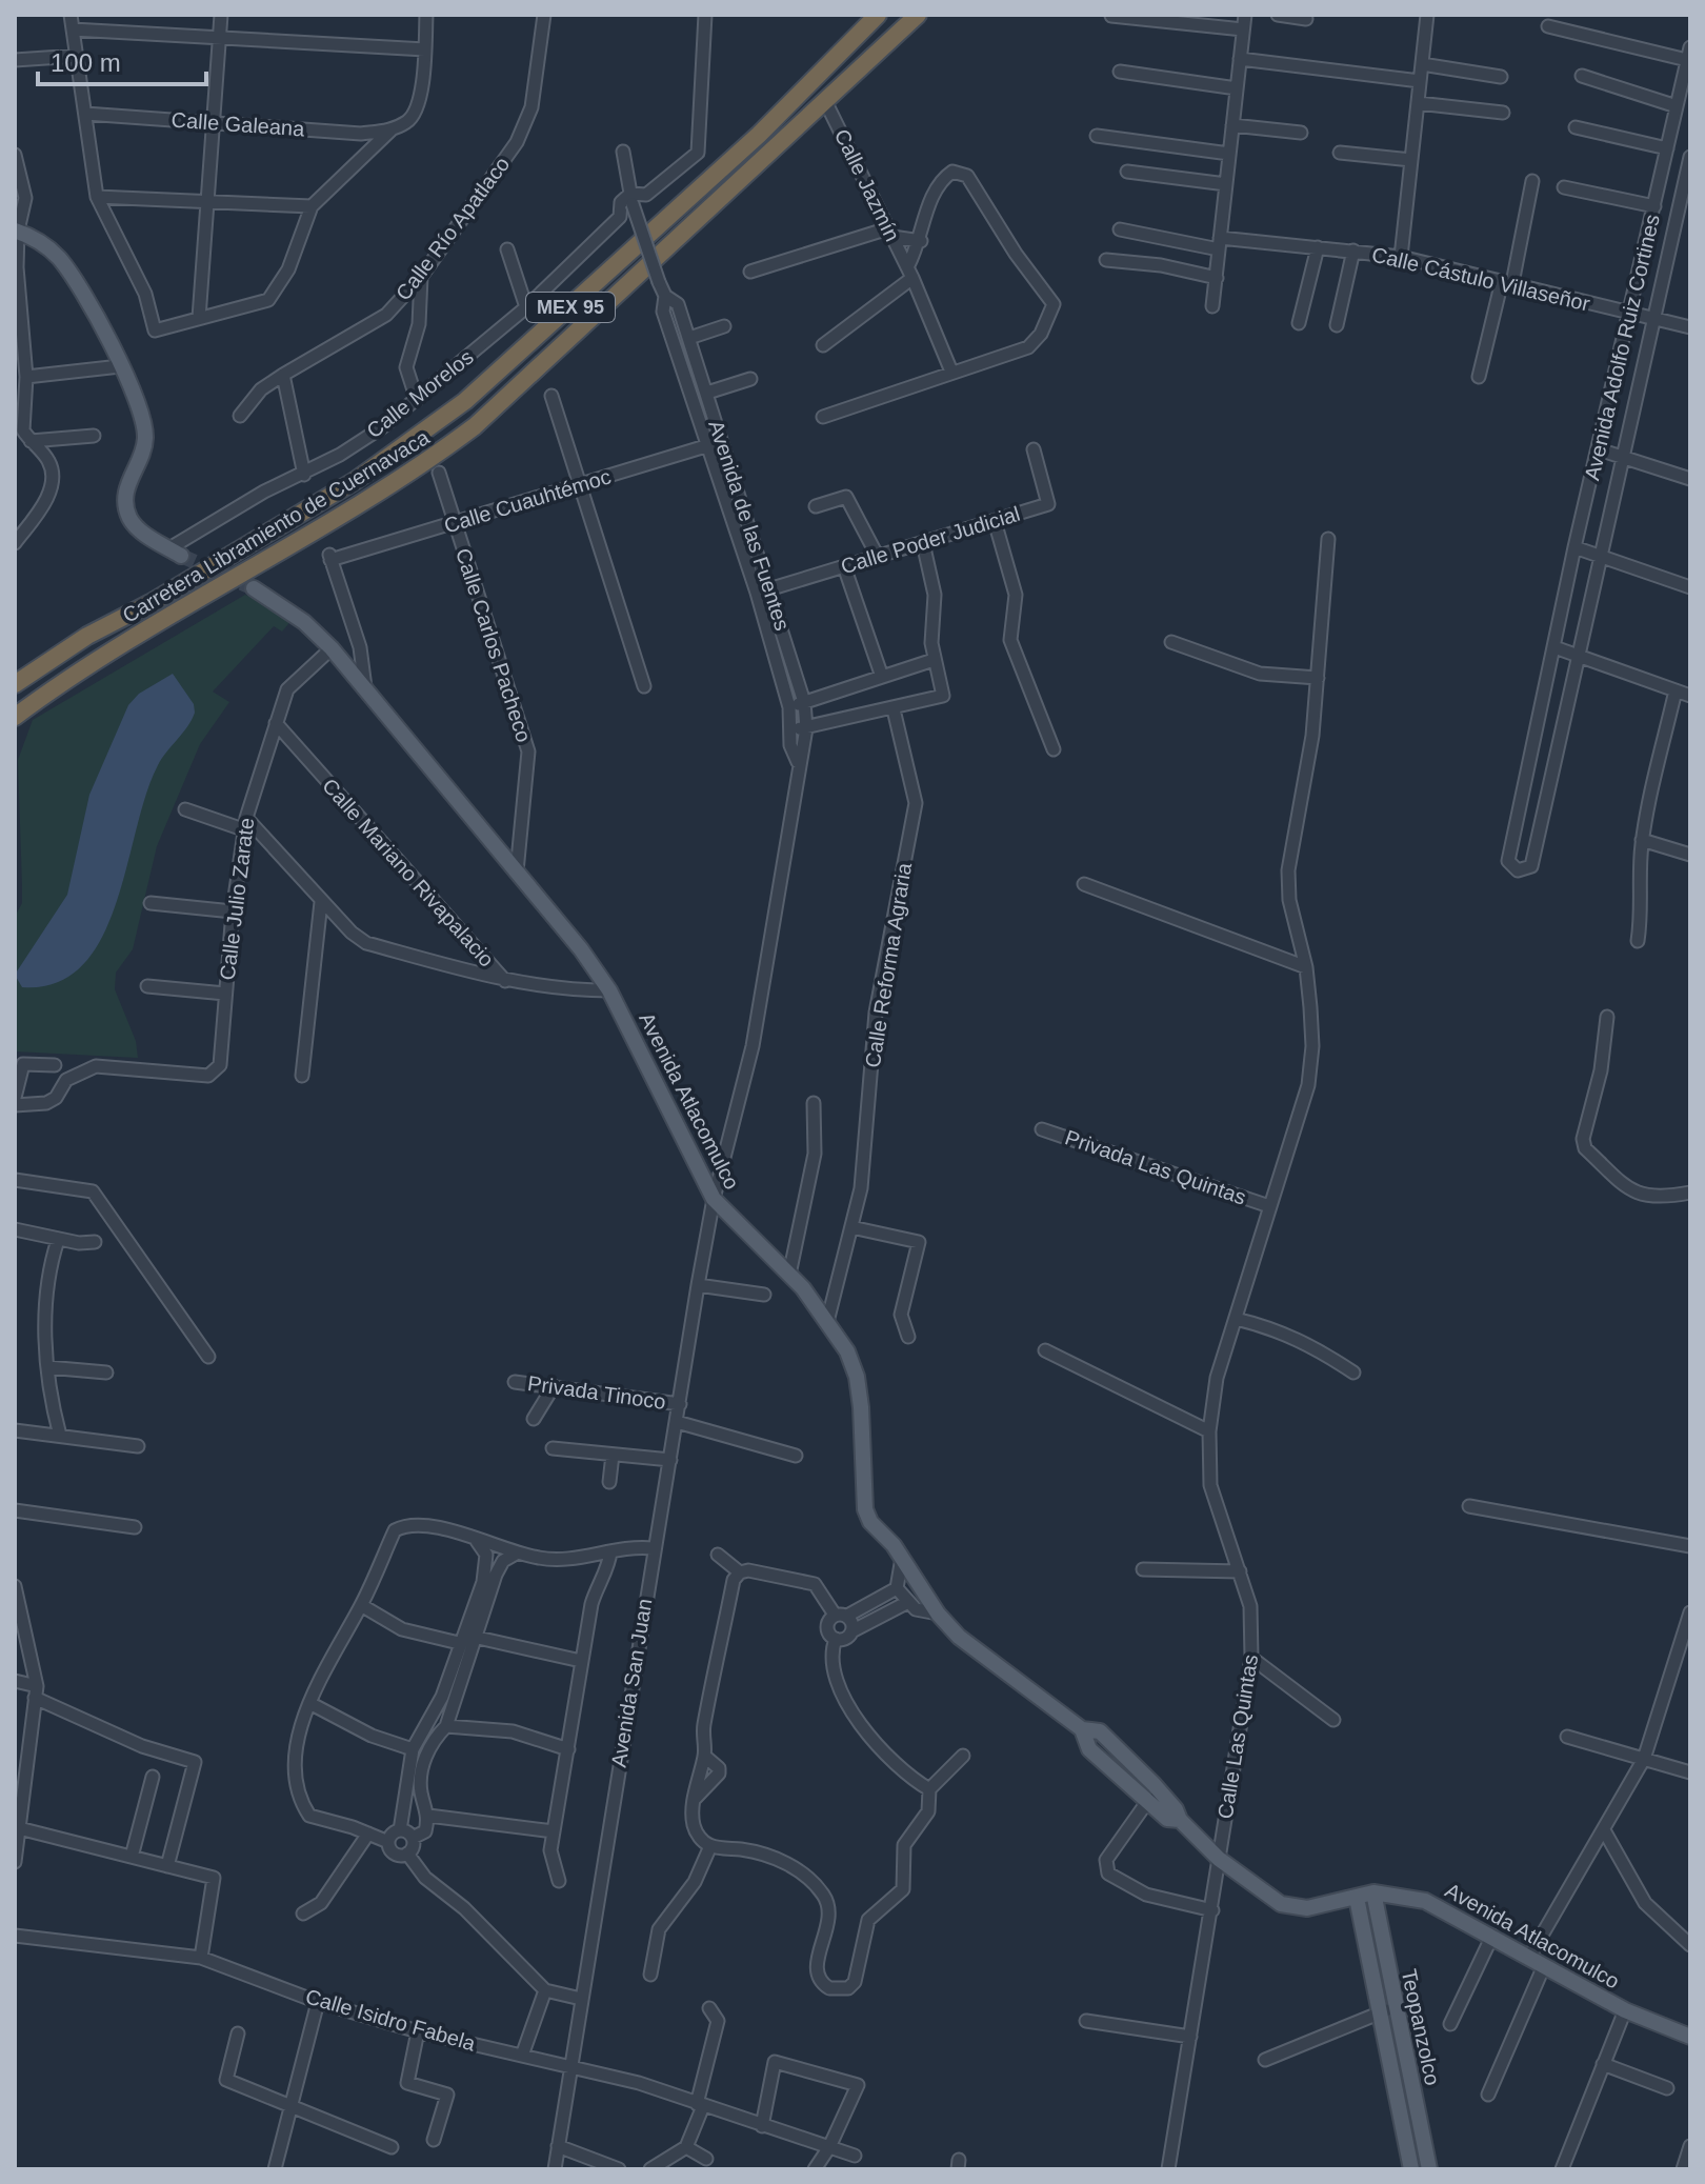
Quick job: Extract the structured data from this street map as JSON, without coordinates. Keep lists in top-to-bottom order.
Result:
{
  "streets": {
    "highway": ["MEX 95", "Carretera Libramiento de Cuernavaca"],
    "main road": ["Avenida Atlacomulco", "Teopanzolco"],
    "street": [
      "Calle Galeana",
      "Calle Jazmín",
      "Calle Río Apatlaco",
      "Calle Cástulo Villaseñor",
      "Avenida Adolfo Ruiz Cortines",
      "Calle Morelos",
      "Calle Cuauhtémoc",
      "Avenida de las Fuentes",
      "Calle Poder Judicial",
      "Calle Carlos Pacheco",
      "Calle Mariano Rivapalacio",
      "Calle Julio Zarate",
      "Calle Reforma Agraria",
      "Privada Las Quintas",
      "Privada Tinoco",
      "Avenida San Juan",
      "Calle Las Quintas",
      "Calle Isidro Fabela"
    ]
  },
  "crossings": [
    ["Calle Jazmín", "Carretera Libramiento de Cuernavaca"],
    ["Calle Cástulo Villaseñor", "Avenida Adolfo Ruiz Cortines"],
    ["Calle Morelos", "Avenida de las Fuentes"],
    ["Calle Cuauhtémoc", "Avenida de las Fuentes"],
    ["Calle Cuauhtémoc", "Calle Carlos Pacheco"],
    ["Calle Cuauhtémoc", "Avenida Atlacomulco"],
    ["Avenida de las Fuentes", "Calle Poder Judicial"],
    ["Avenida de las Fuentes", "Avenida Atlacomulco"],
    ["Avenida de las Fuentes", "Avenida San Juan"],
    ["Calle Carlos Pacheco", "Avenida Atlacomulco"],
    ["Calle Mariano Rivapalacio", "Calle Julio Zarate"],
    ["Calle Mariano Rivapalacio", "Avenida Atlacomulco"],
    ["Calle Julio Zarate", "Avenida Atlacomulco"],
    ["Calle Reforma Agraria", "Avenida Atlacomulco"],
    ["Avenida Atlacomulco", "Avenida San Juan"],
    ["Avenida Atlacomulco", "Calle Las Quintas"],
    ["Avenida Atlacomulco", "Teopanzolco"],
    ["Privada Las Quintas", "Calle Las Quintas"],
    ["Privada Tinoco", "Avenida San Juan"],
    ["Avenida San Juan", "Calle Isidro Fabela"]
  ],
  "scale_bar": "100 m"
}
